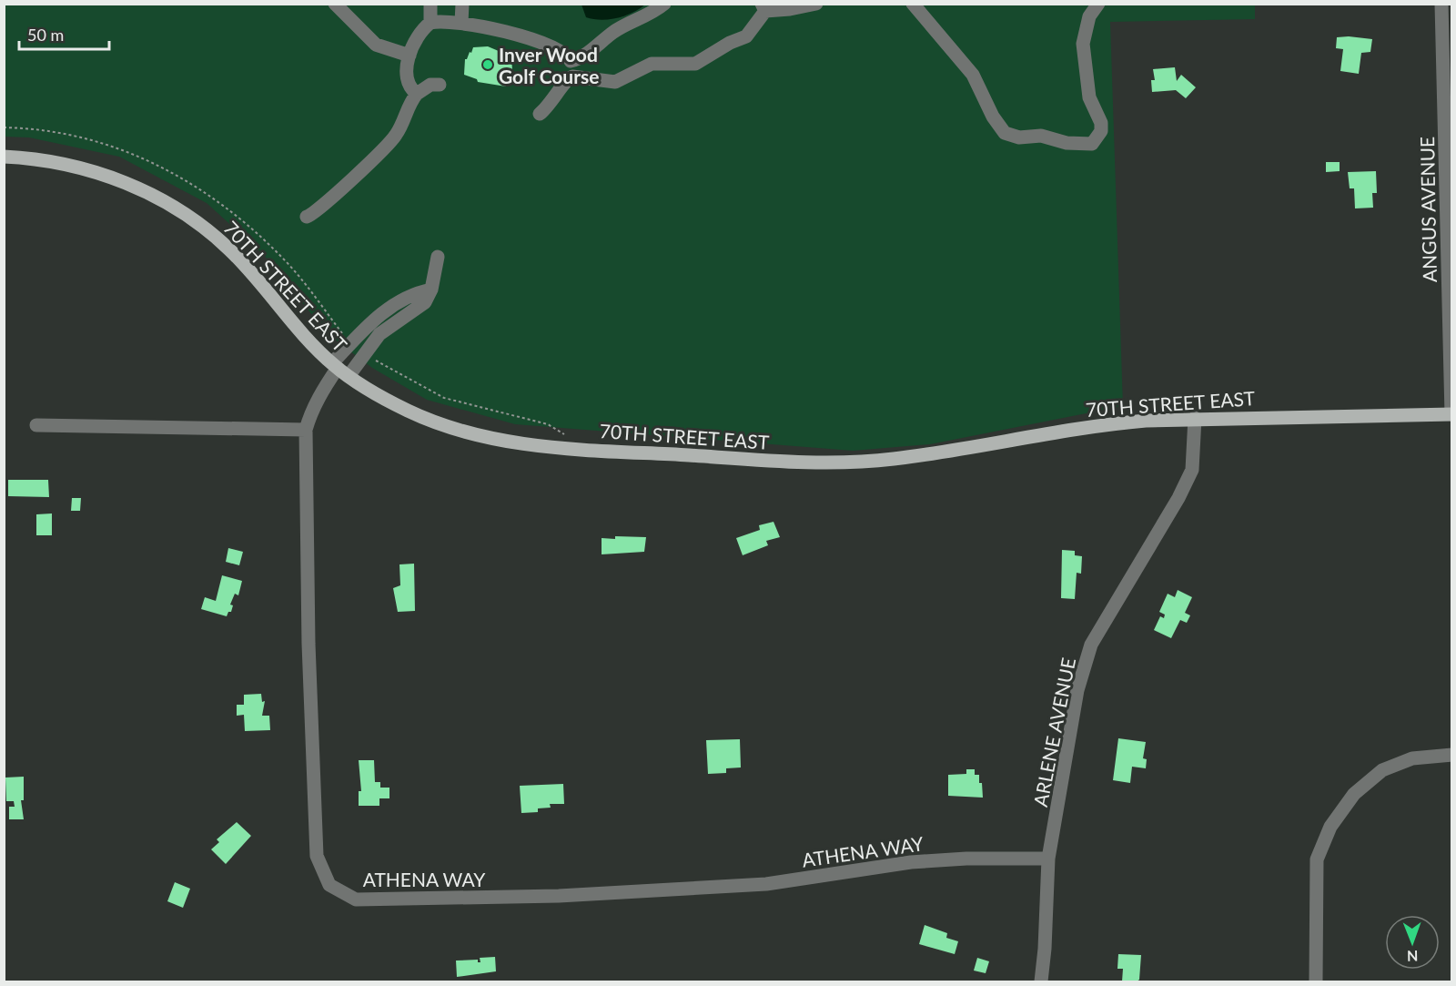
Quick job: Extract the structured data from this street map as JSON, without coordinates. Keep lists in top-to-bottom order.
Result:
{
  "streets": {
    "main road": ["70TH STREET EAST"],
    "street": ["ANGUS AVENUE", "ARLENE AVENUE", "ATHENA WAY"]
  },
  "crossings": [
    ["ANGUS AVENUE", "70TH STREET EAST"],
    ["70TH STREET EAST", "ARLENE AVENUE"],
    ["70TH STREET EAST", "ATHENA WAY"],
    ["ARLENE AVENUE", "ATHENA WAY"]
  ],
  "places": ["Inver Wood Golf Course"],
  "scale_bar": "50 m",
  "north": "bottom"
}
